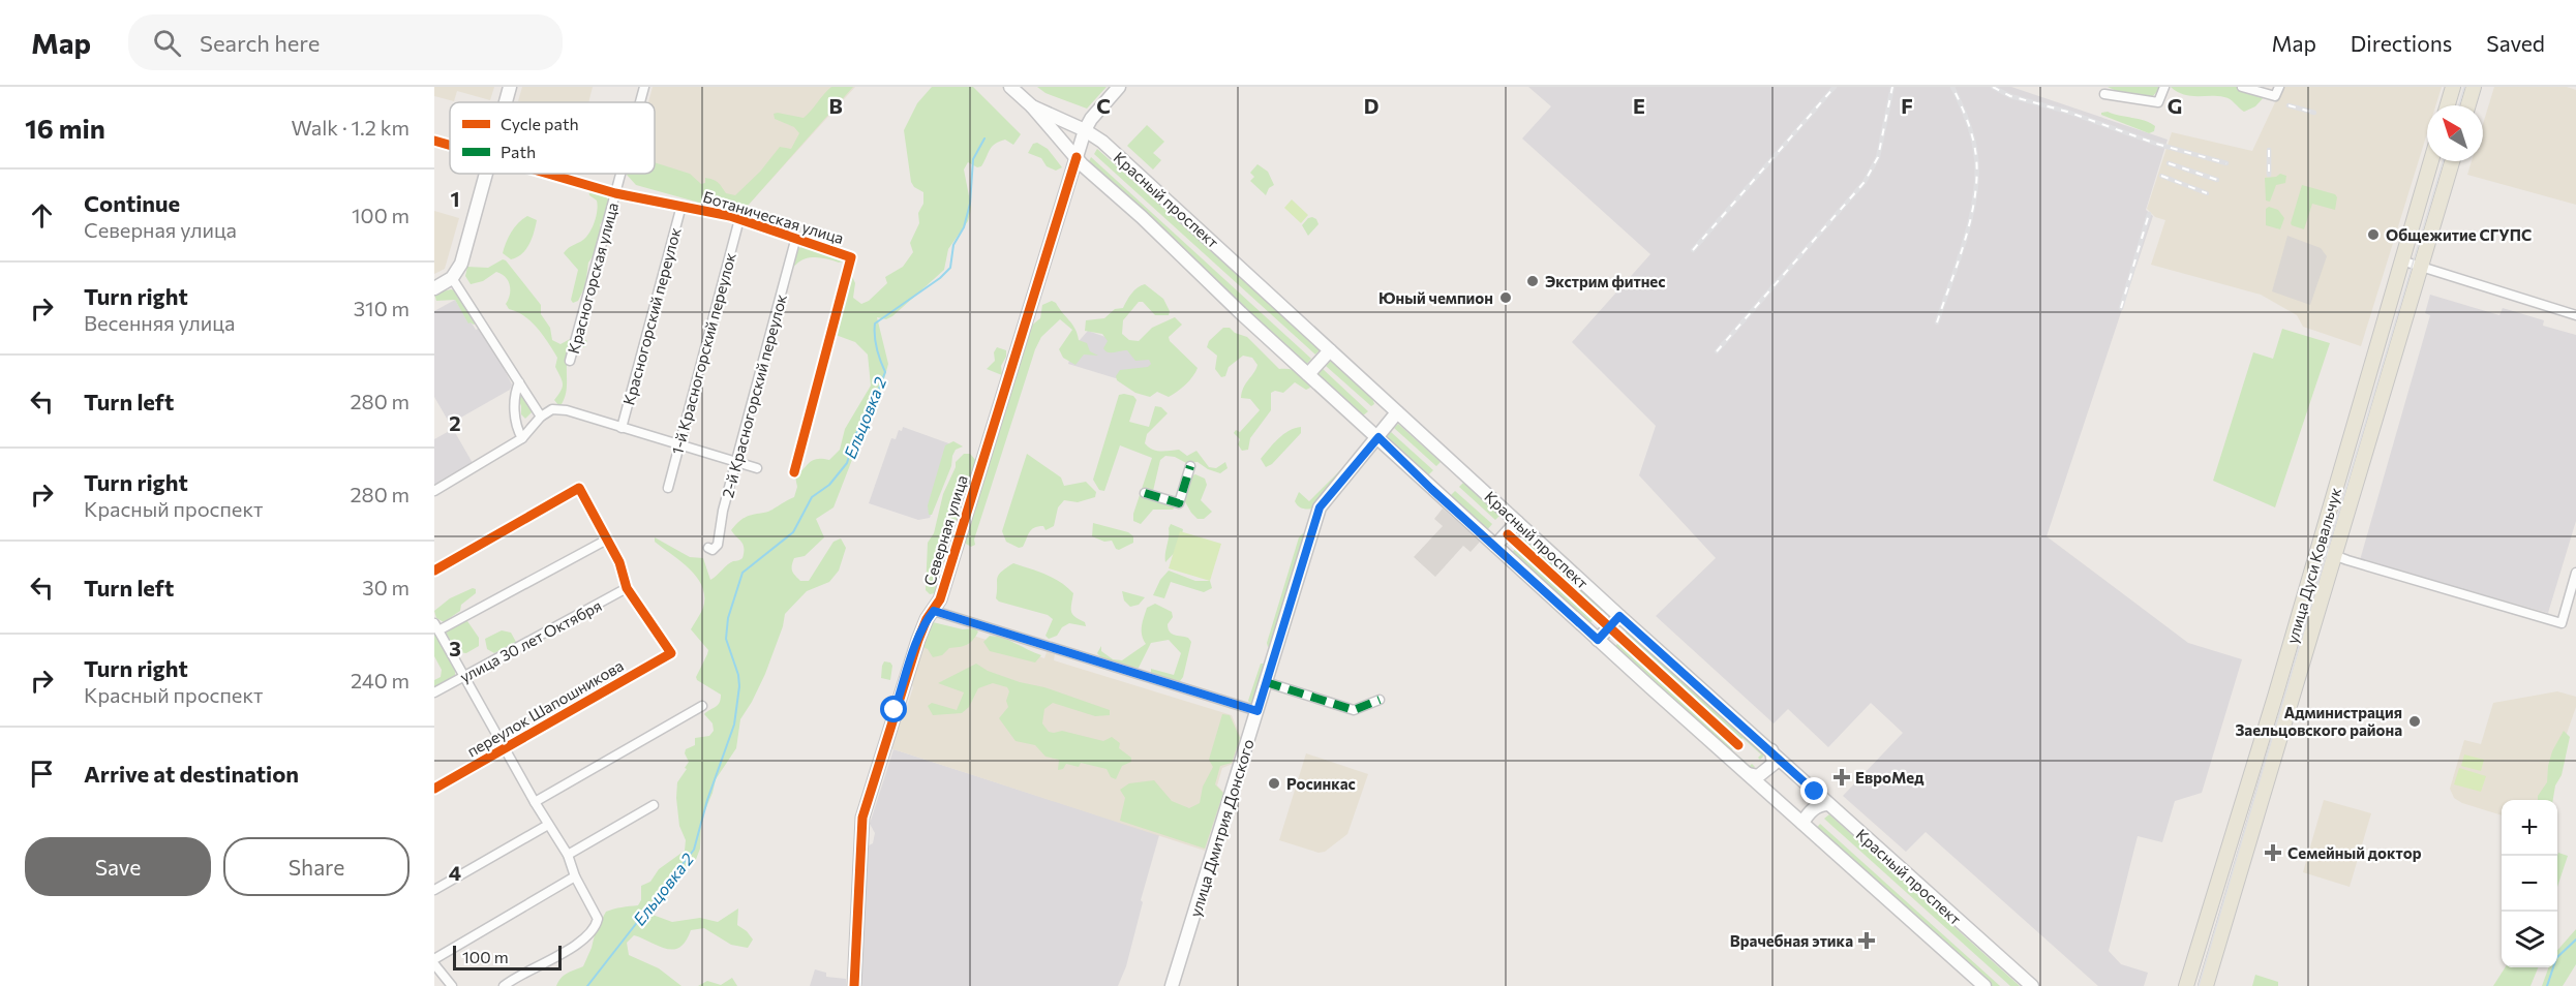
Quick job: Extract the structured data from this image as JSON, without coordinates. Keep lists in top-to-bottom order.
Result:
{
  "streets": {
    "main road": [
      "Красный проспект",
      "Северная улица",
      "улица Дуси Ковальчук",
      "улица Дмитрия Донского"
    ],
    "street": [
      "Ботаническая улица",
      "Красногорская улица",
      "Красногорский переулок",
      "1-й Красногорский переулок",
      "2-й Красногорский переулок",
      "улица 30 лет Октября",
      "переулок Шапошникова"
    ]
  },
  "crossings": [
    ["Красный проспект", "Северная улица"],
    ["Красный проспект", "улица Дмитрия Донского"],
    ["Ботаническая улица", "Красногорская улица"],
    ["Ботаническая улица", "Красногорский переулок"],
    ["Ботаническая улица", "1-й Красногорский переулок"],
    ["Ботаническая улица", "2-й Красногорский переулок"],
    ["улица 30 лет Октября", "переулок Шапошникова"]
  ],
  "water": ["Ельцовка 2"],
  "places": {
    "other": [
      "Общежитие СГУПС",
      "Экстрим фитнес",
      "Юный чемпион",
      "Администрация Заельцовского района",
      "Росинкас"
    ],
    "health": ["ЕвроМед", "Семейный доктор", "Врачебная этика"]
  },
  "legend": ["Cycle path", "Path"],
  "scale_bar": "100 m",
  "north": "top left",
  "page": {
    "header": "Map",
    "search": "Search here",
    "nav": ["Map", "Directions", "Saved"],
    "heading": ["16 min", "Walk · 1.2 km"],
    "list": [
      ["Continue", "Северная улица", "100 m"],
      ["Turn right", "Весенняя улица", "310 m"],
      ["Turn left", "280 m"],
      ["Turn right", "Красный проспект", "280 m"],
      ["Turn left", "30 m"],
      ["Turn right", "Красный проспект", "240 m"],
      "Arrive at destination"
    ],
    "map_buttons": ["+", "−"],
    "buttons": ["Save", "Share"],
    "scale": "100 m"
  },
  "grid": {
    "columns": [
      "B",
      "C",
      "D",
      "E",
      "F",
      "G"
    ],
    "rows": [
      "1",
      "2",
      "3",
      "4"
    ]
  }
}
